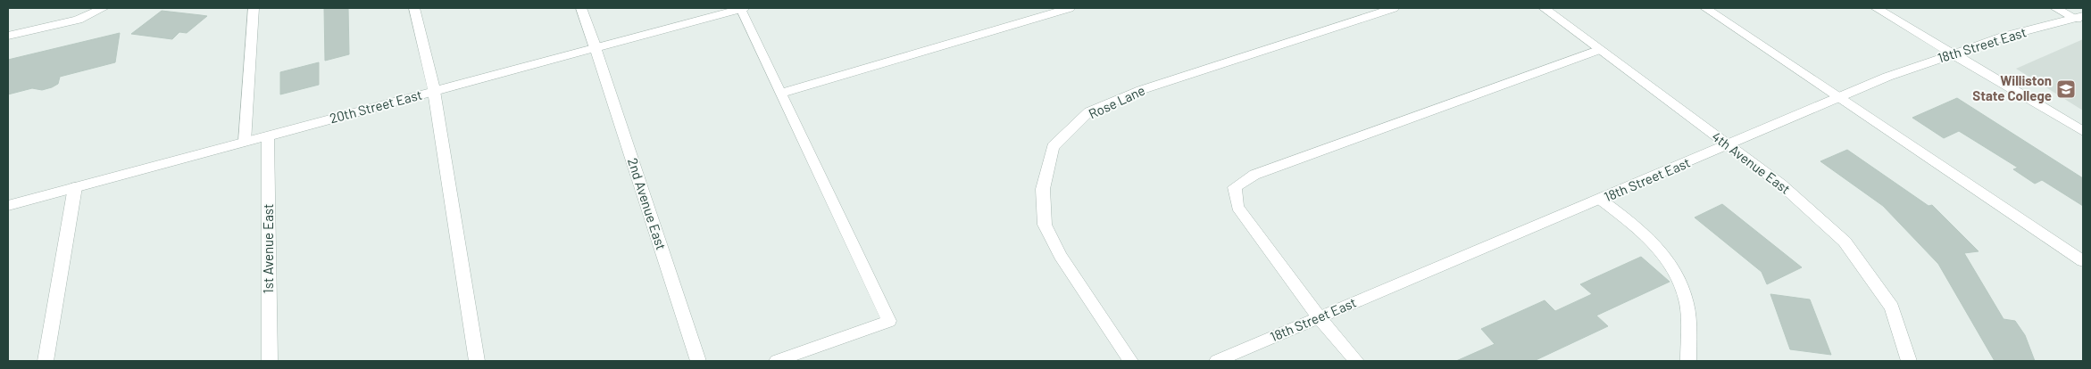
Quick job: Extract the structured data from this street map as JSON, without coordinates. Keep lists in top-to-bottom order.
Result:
{
  "streets": {
    "street": [
      "18th Street East",
      "Rose Lane",
      "20th Street East",
      "4th Avenue East",
      "2nd Avenue East",
      "1st Avenue East"
    ]
  },
  "crossings": [
    ["18th Street East", "4th Avenue East"],
    ["20th Street East", "2nd Avenue East"],
    ["20th Street East", "1st Avenue East"]
  ],
  "places": {
    "school or university": ["Williston State College"]
  }
}
